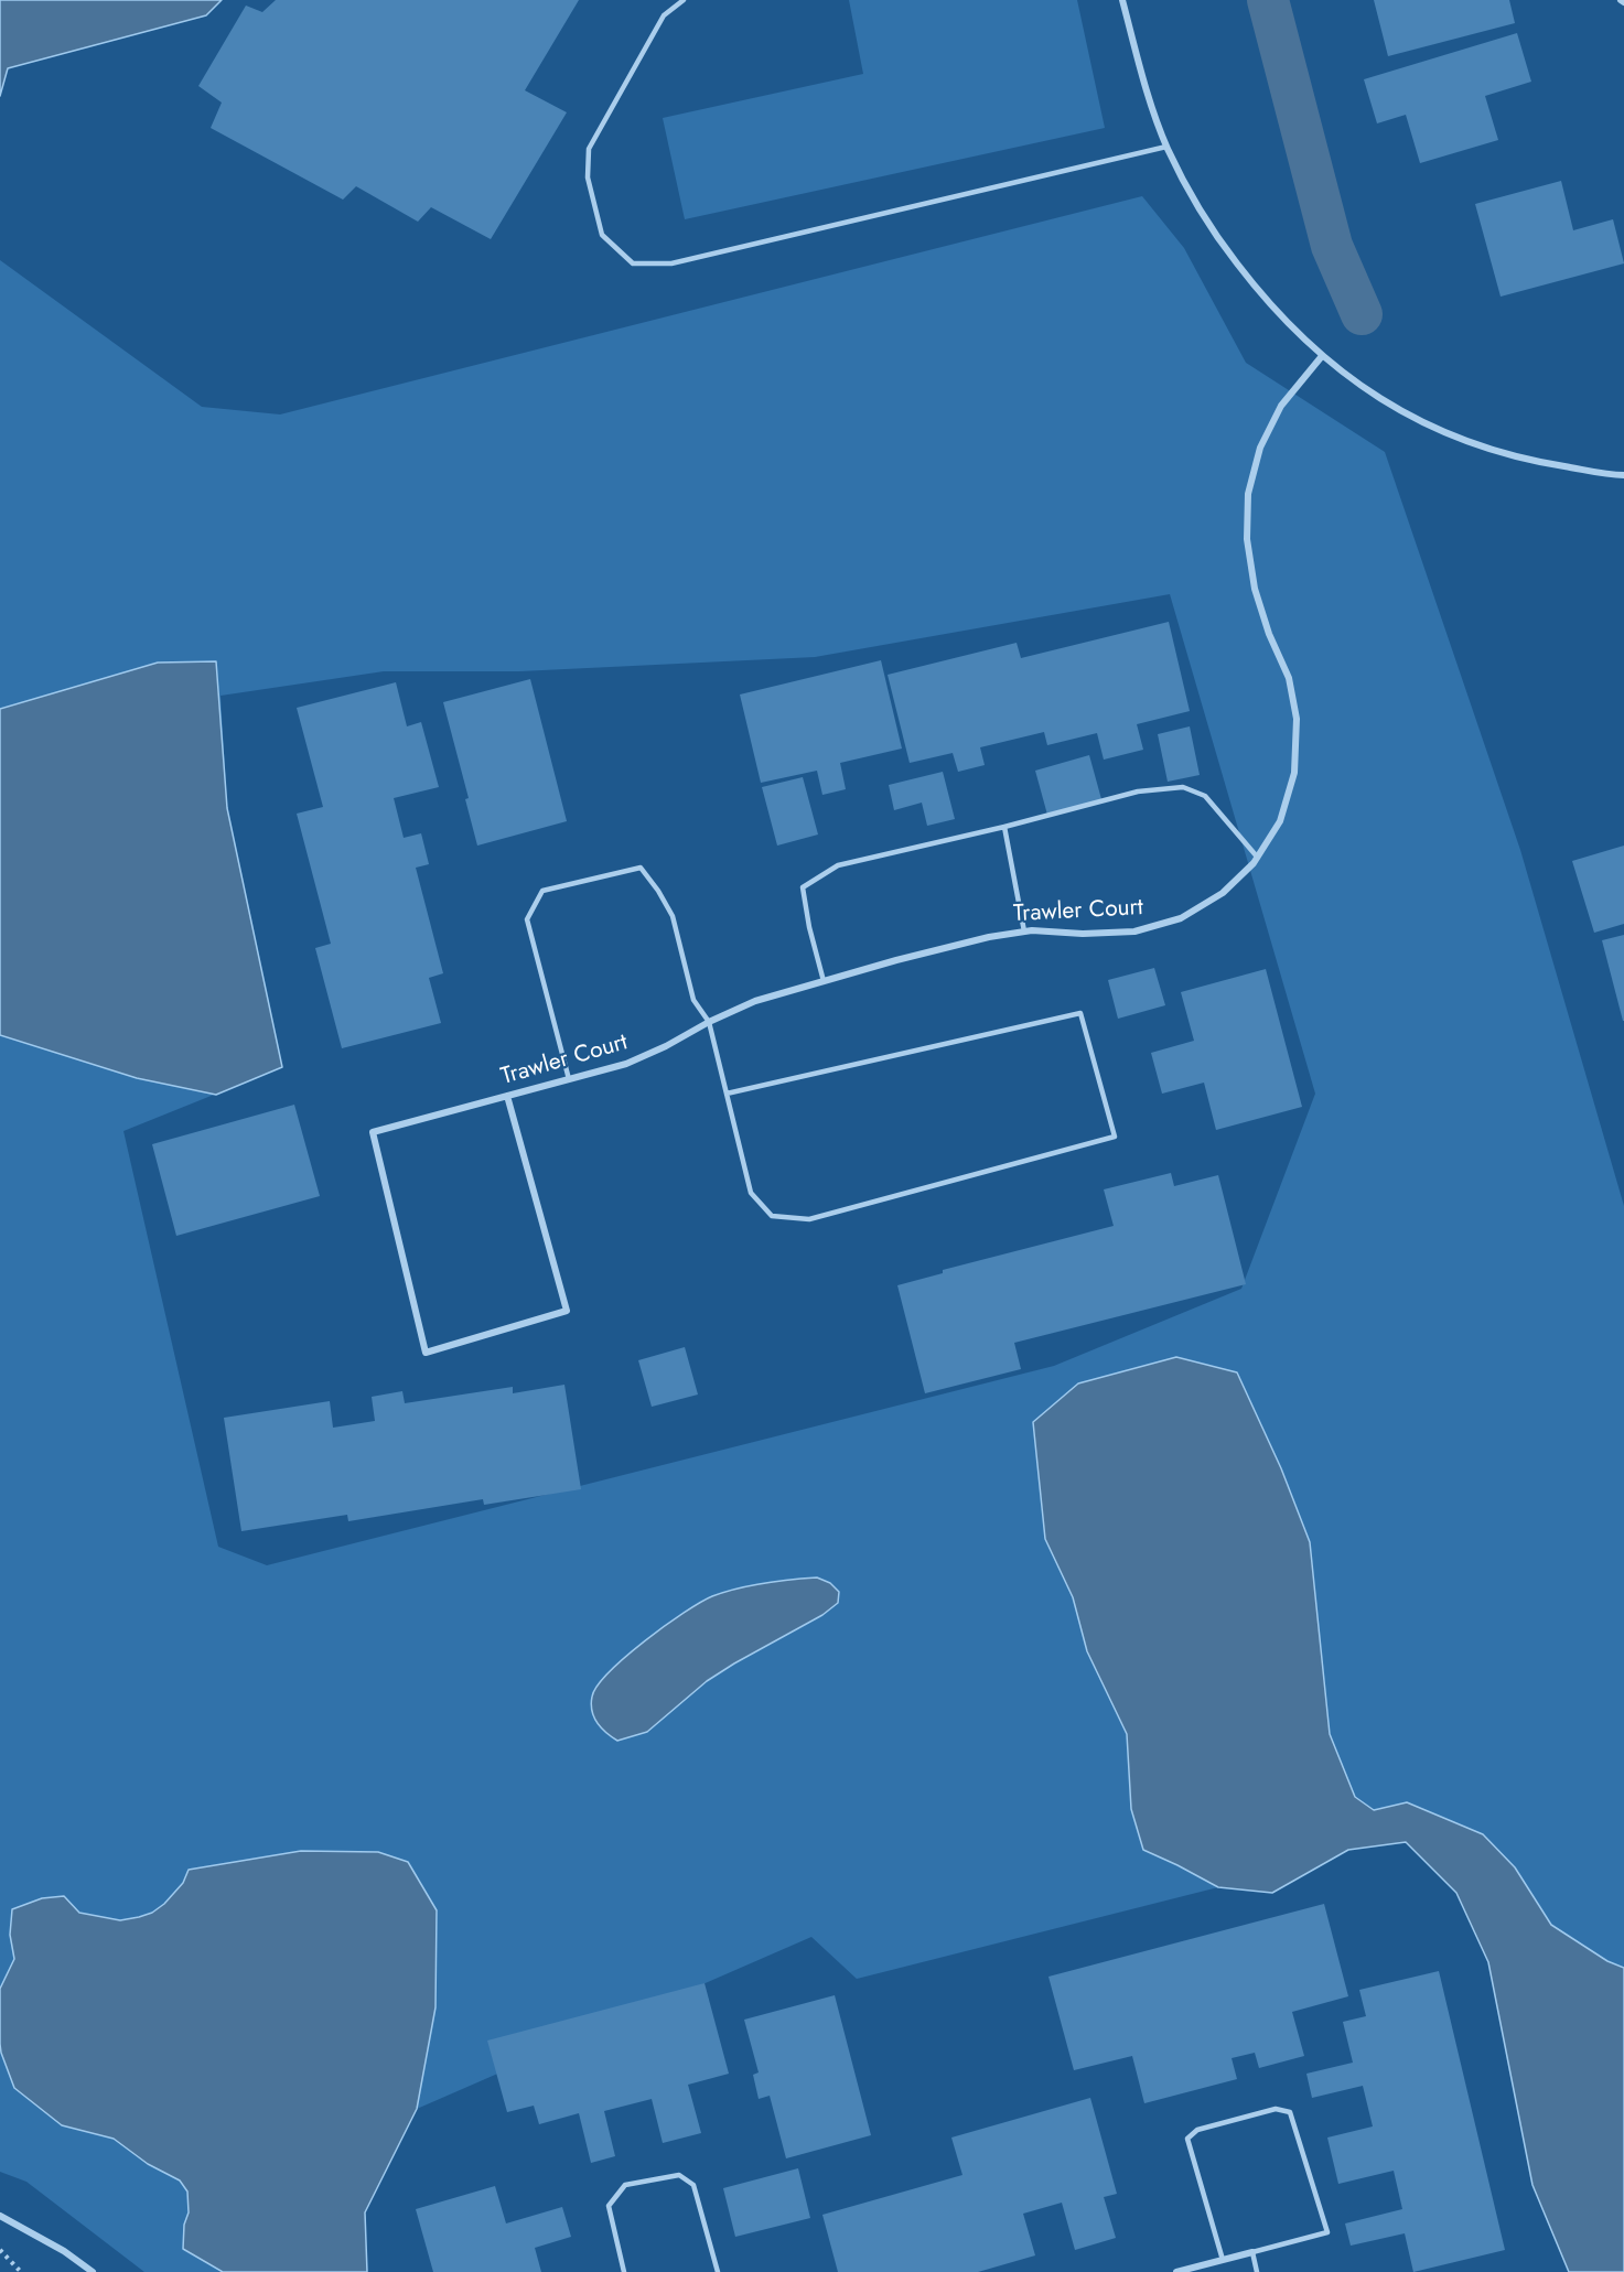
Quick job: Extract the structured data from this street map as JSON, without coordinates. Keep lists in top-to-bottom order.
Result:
{
  "streets": {
    "street": ["Trawler Court"]
  }
}
